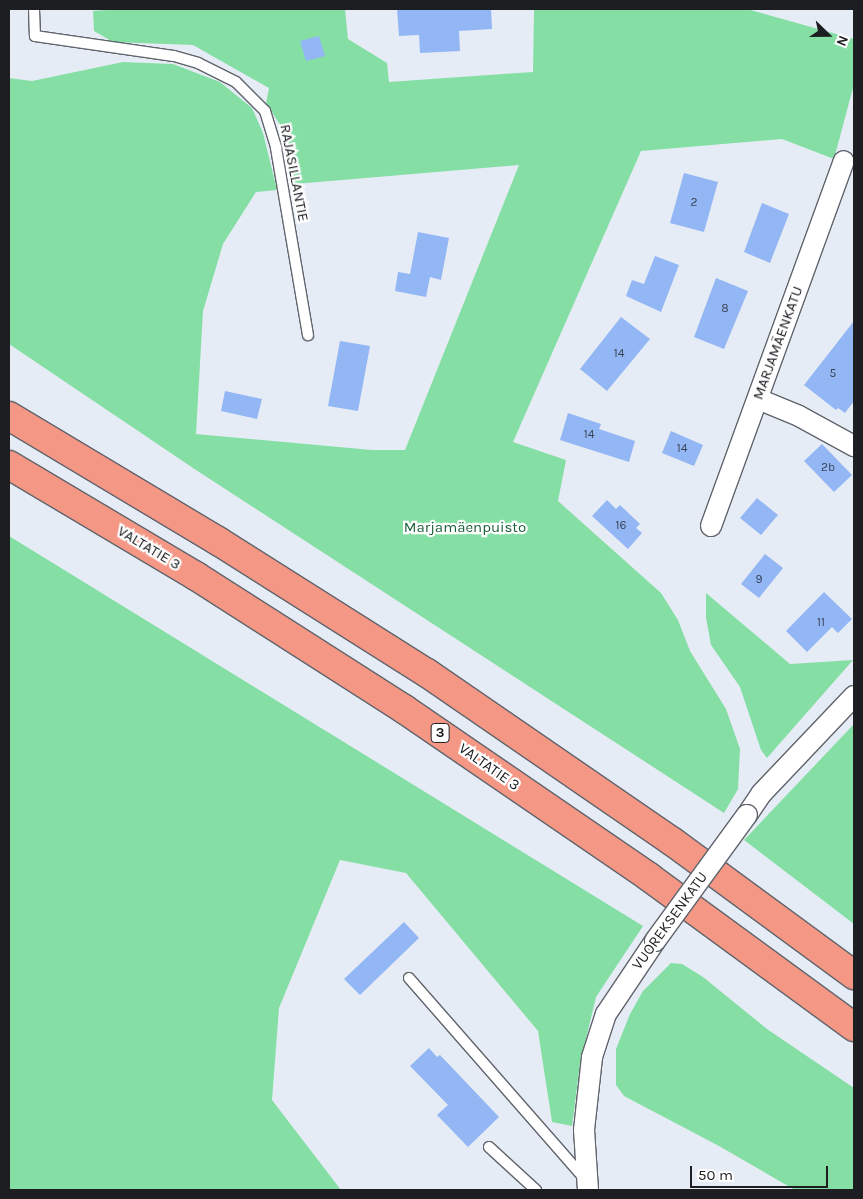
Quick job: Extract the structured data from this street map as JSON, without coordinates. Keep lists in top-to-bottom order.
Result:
{
  "streets": {
    "highway": ["VALTATIE 3", "3"],
    "street": ["MARJAMÄENKATU", "VUOREKSENKATU"],
    "lane": ["RAJASILLANTIE"]
  },
  "parks": ["Marjamäenpuisto"],
  "house_numbers": [
    "2",
    "8",
    "14",
    "5",
    "14",
    "14",
    "2b",
    "16",
    "9",
    "11"
  ],
  "scale_bar": "50 m",
  "north": "right"
}
